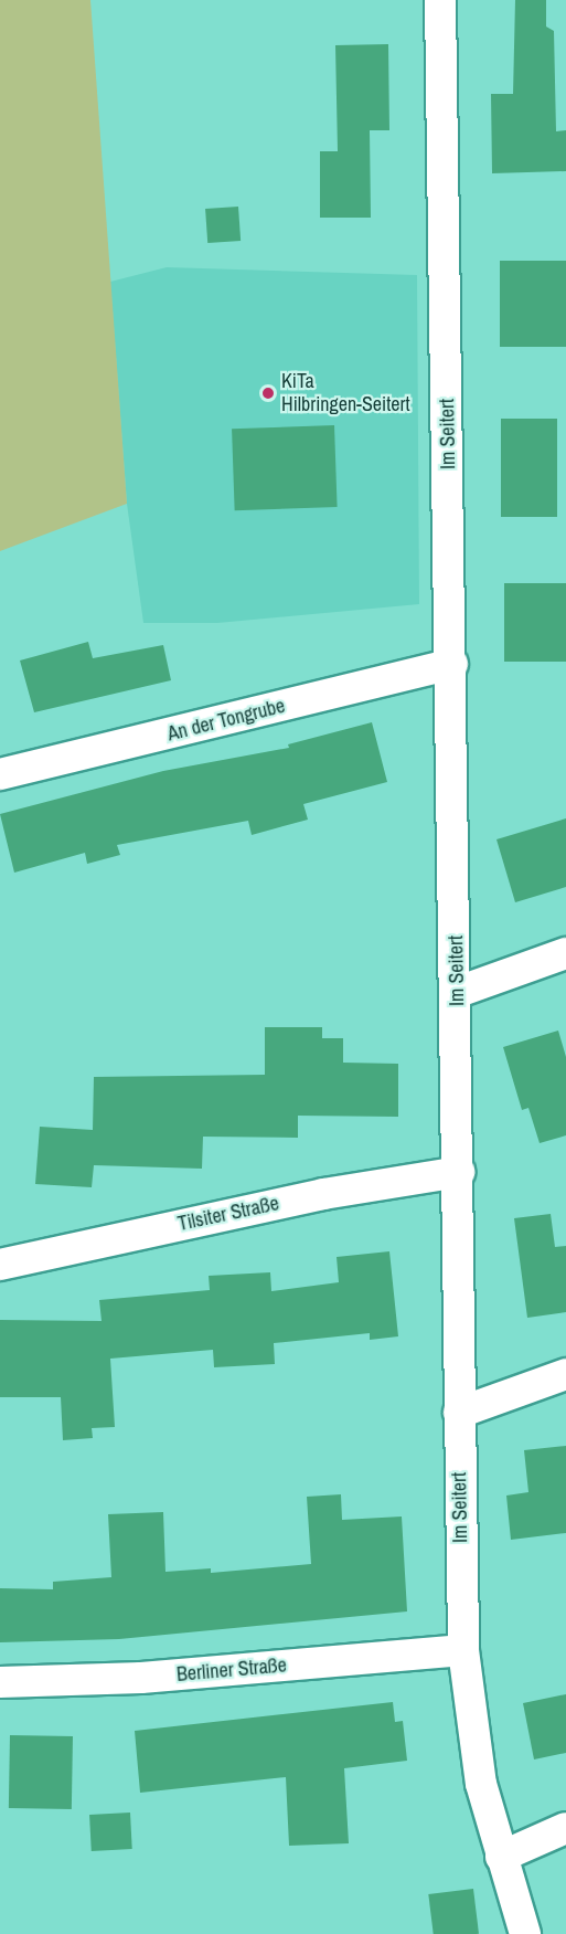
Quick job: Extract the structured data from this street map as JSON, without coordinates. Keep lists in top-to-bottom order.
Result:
{
  "streets": {
    "street": [
      "Im Seitert",
      "An der Tongrube",
      "Tilsiter Straße",
      "Berliner Straße"
    ]
  },
  "crossings": [
    ["Im Seitert", "An der Tongrube"],
    ["Im Seitert", "Tilsiter Straße"],
    ["Im Seitert", "Berliner Straße"]
  ],
  "places": ["KiTa Hilbringen-Seitert"]
}
